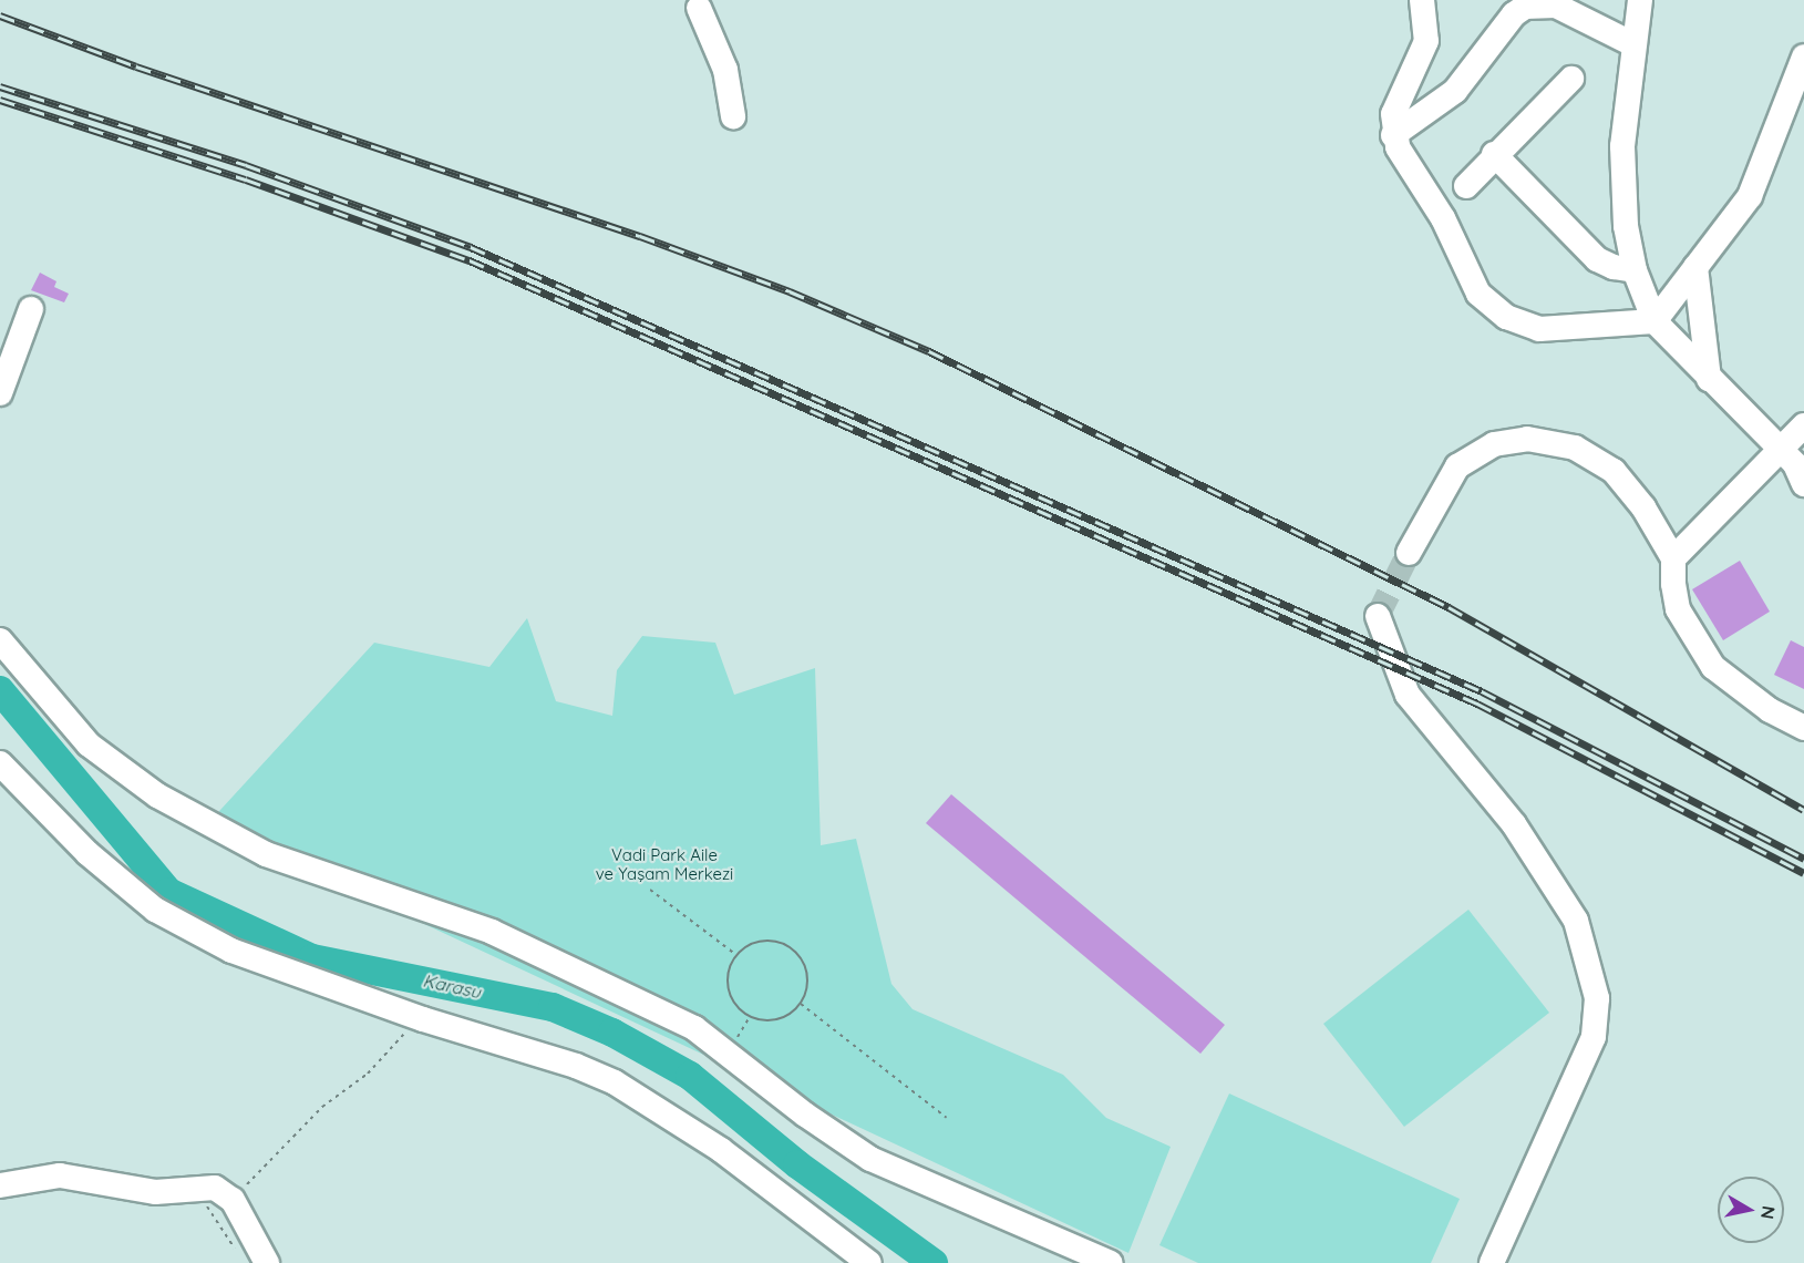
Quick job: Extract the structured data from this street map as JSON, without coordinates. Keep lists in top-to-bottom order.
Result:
{
  "water": ["Karasu"],
  "parks": ["Vadi Park Aile ve Yaşam Merkezi"],
  "north": "right"
}
